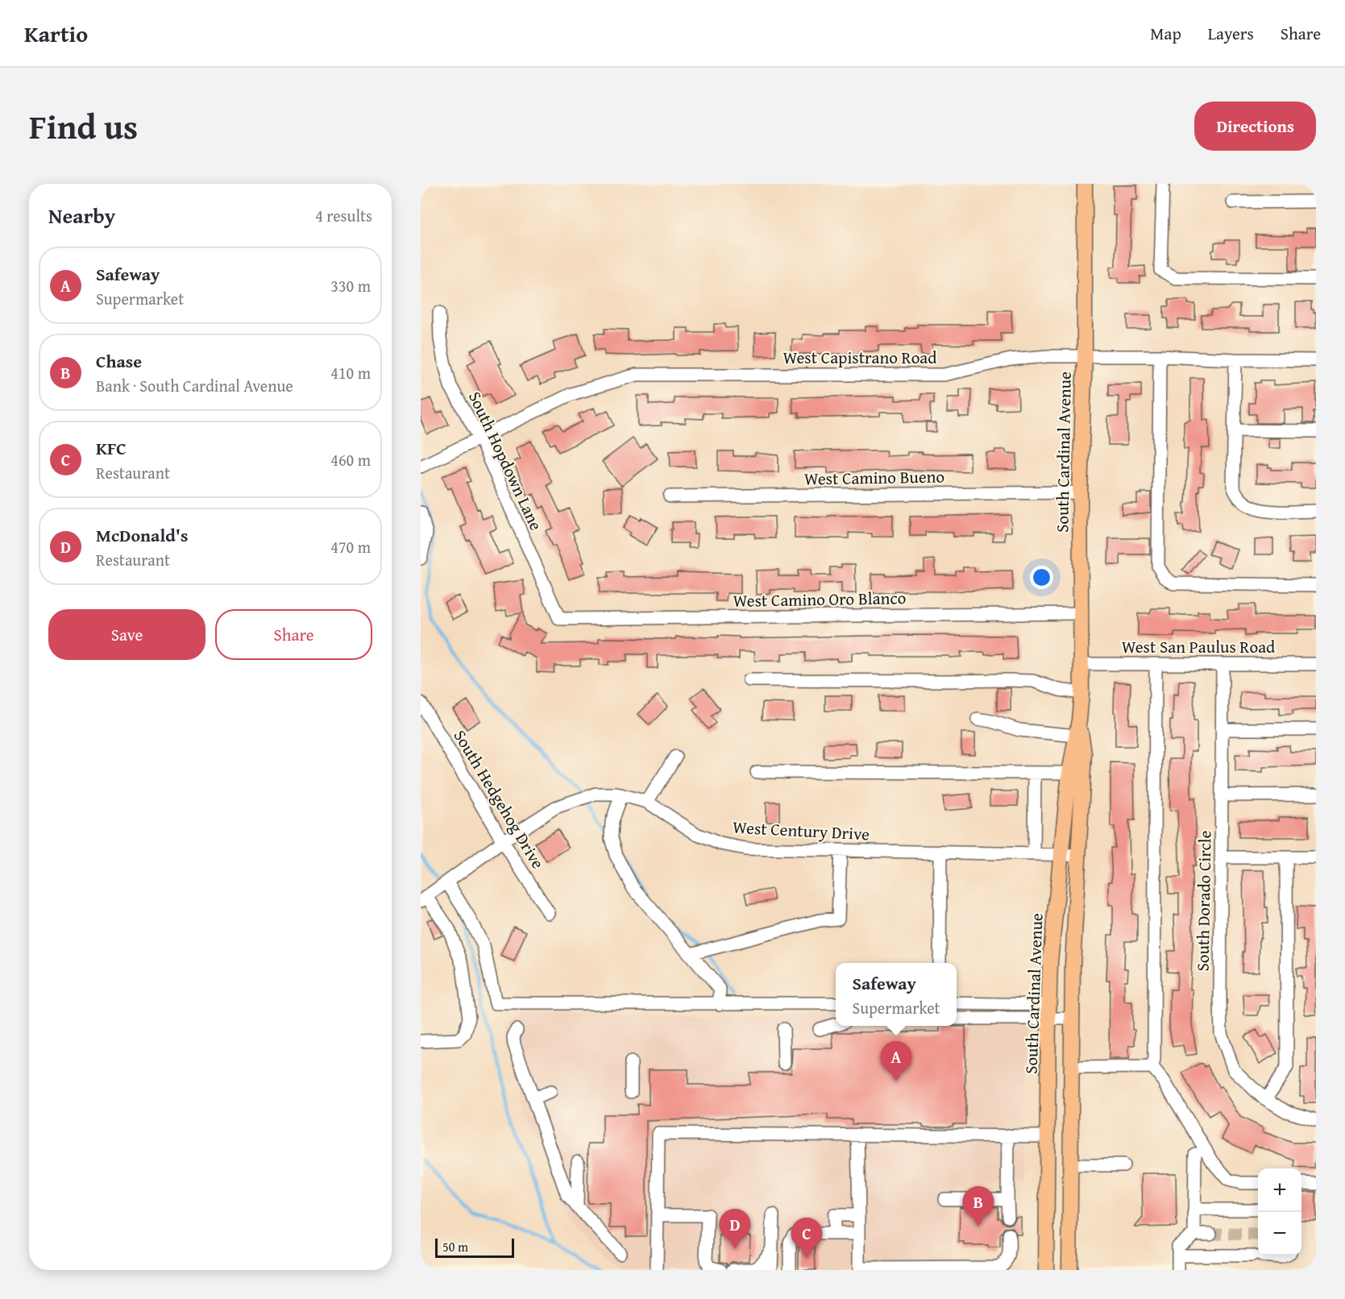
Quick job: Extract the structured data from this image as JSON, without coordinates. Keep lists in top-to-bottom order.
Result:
{
  "streets": {
    "main road": ["South Cardinal Avenue"],
    "street": [
      "West Capistrano Road",
      "South Hopdown Lane",
      "West Camino Bueno",
      "West Camino Oro Blanco",
      "West San Paulus Road",
      "South Hedgehog Drive",
      "West Century Drive",
      "South Dorado Circle"
    ]
  },
  "crossings": [
    ["West Capistrano Road", "South Cardinal Avenue"],
    ["West Capistrano Road", "South Hopdown Lane"],
    ["South Cardinal Avenue", "West Camino Bueno"],
    ["South Cardinal Avenue", "West Camino Oro Blanco"],
    ["South Cardinal Avenue", "West San Paulus Road"],
    ["South Cardinal Avenue", "West Century Drive"],
    ["South Hopdown Lane", "West Camino Oro Blanco"],
    ["West San Paulus Road", "South Dorado Circle"],
    ["South Hedgehog Drive", "West Century Drive"]
  ],
  "scale_bar": "50 m",
  "page": {
    "header": "Kartio",
    "nav": ["Map", "Layers", "Share"],
    "title": "Find us",
    "buttons": [
      "Directions",
      ["Save", "Share"]
    ],
    "heading": ["Nearby", "4 results"],
    "list": [
      {
        "mark": "A",
        "name": "Safeway",
        "note": "Supermarket",
        "value": "330 m"
      },
      {
        "mark": "B",
        "name": "Chase",
        "note": "Bank · South Cardinal Avenue",
        "value": "410 m"
      },
      {
        "mark": "C",
        "name": "KFC",
        "note": "Restaurant",
        "value": "460 m"
      },
      {
        "mark": "D",
        "name": "McDonald's",
        "note": "Restaurant",
        "value": "470 m"
      }
    ],
    "popup": ["Safeway", "Supermarket"],
    "pins": [
      "A",
      "B",
      "D",
      "C"
    ],
    "map_buttons": ["+", "−"],
    "scale": "50 m"
  }
}
